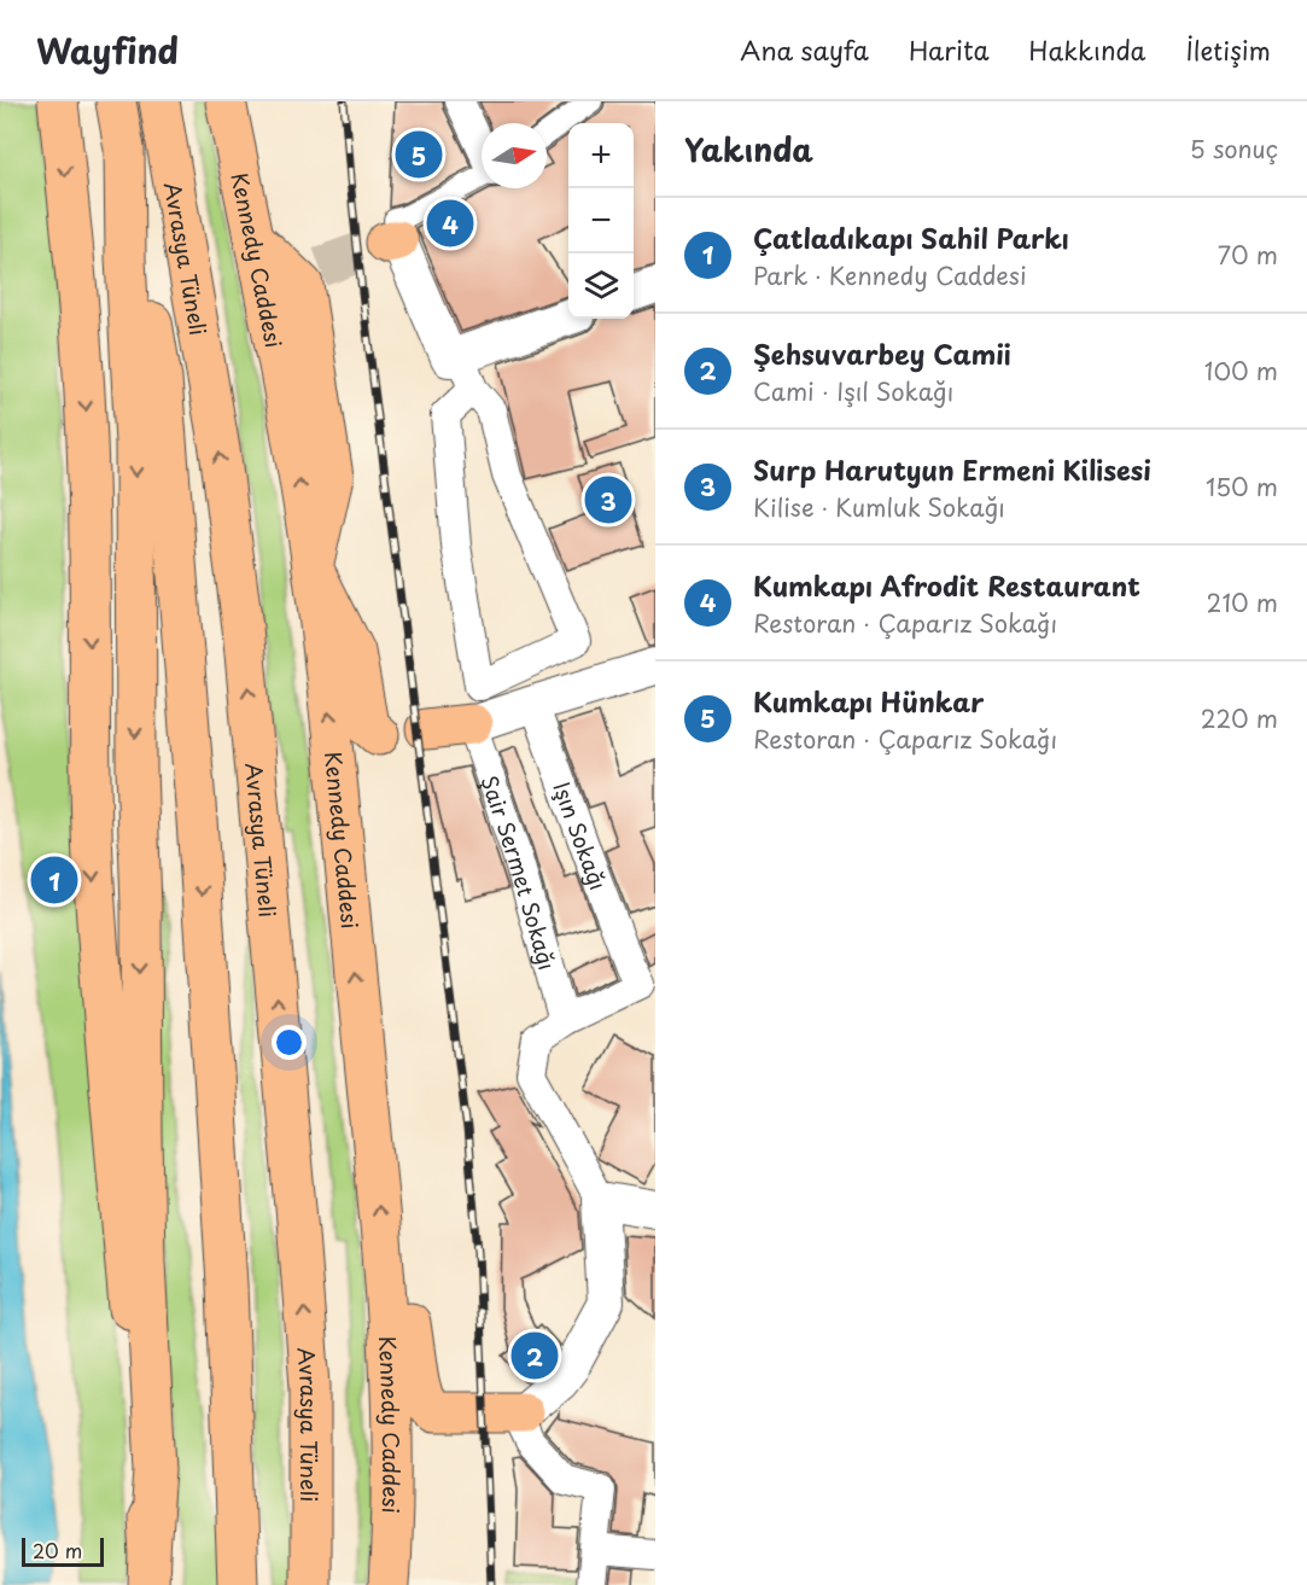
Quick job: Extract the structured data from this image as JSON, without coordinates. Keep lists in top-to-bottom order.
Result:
{
  "streets": {
    "main road": ["Avrasya Tüneli", "Kennedy Caddesi"],
    "street": ["Işın Sokağı", "Şair Sermet Sokağı"]
  },
  "crossings": [
    ["Işın Sokağı", "Şair Sermet Sokağı"]
  ],
  "scale_bar": "20 m",
  "north": "right",
  "page": {
    "header": "Wayfind",
    "nav": [
      "Ana sayfa",
      "Harita",
      "Hakkında",
      "İletişim"
    ],
    "heading": ["Yakında", "5 sonuç"],
    "map_buttons": ["+", "−"],
    "pins": [
      "5",
      "4",
      "3",
      "1",
      "2"
    ],
    "list": [
      {
        "mark": "1",
        "name": "Çatladıkapı Sahil Parkı",
        "note": "Park · Kennedy Caddesi",
        "value": "70 m"
      },
      {
        "mark": "2",
        "name": "Şehsuvarbey Camii",
        "note": "Cami · Işıl Sokağı",
        "value": "100 m"
      },
      {
        "mark": "3",
        "name": "Surp Harutyun Ermeni Kilisesi",
        "note": "Kilise · Kumluk Sokağı",
        "value": "150 m"
      },
      {
        "mark": "4",
        "name": "Kumkapı Afrodit Restaurant",
        "note": "Restoran · Çaparız Sokağı",
        "value": "210 m"
      },
      {
        "mark": "5",
        "name": "Kumkapı Hünkar",
        "note": "Restoran · Çaparız Sokağı",
        "value": "220 m"
      }
    ],
    "scale": "20 m"
  }
}
